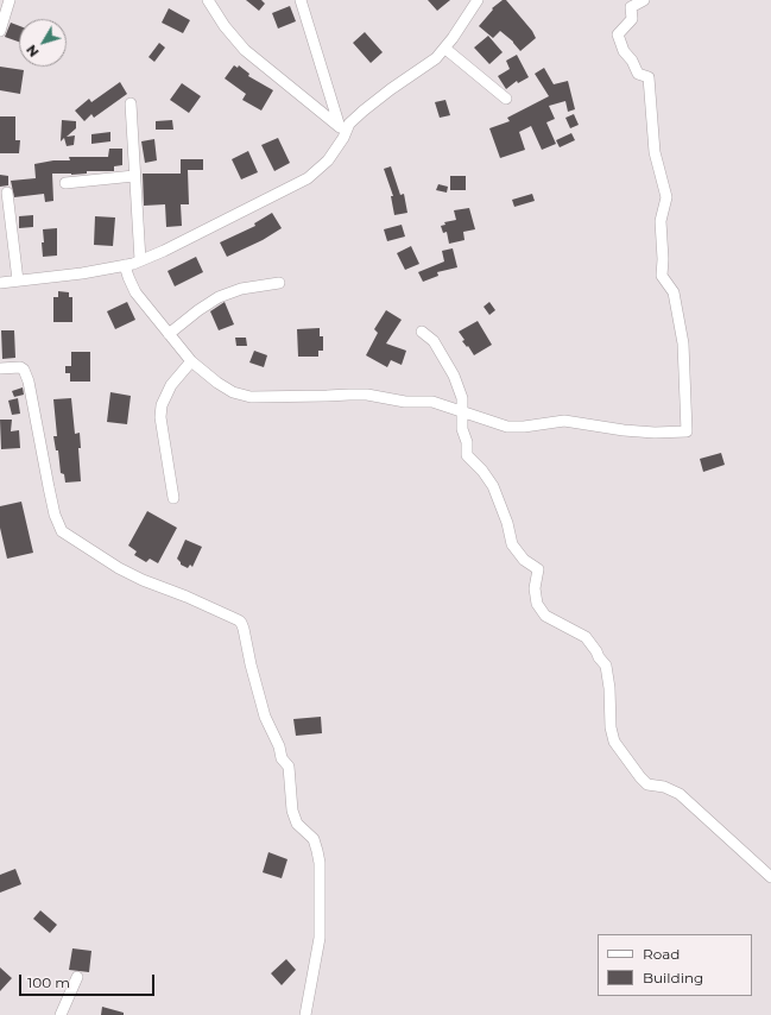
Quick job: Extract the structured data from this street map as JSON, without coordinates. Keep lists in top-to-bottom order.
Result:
{
  "legend": ["Road", "Building"],
  "scale_bar": "100 m",
  "north": "bottom left"
}
